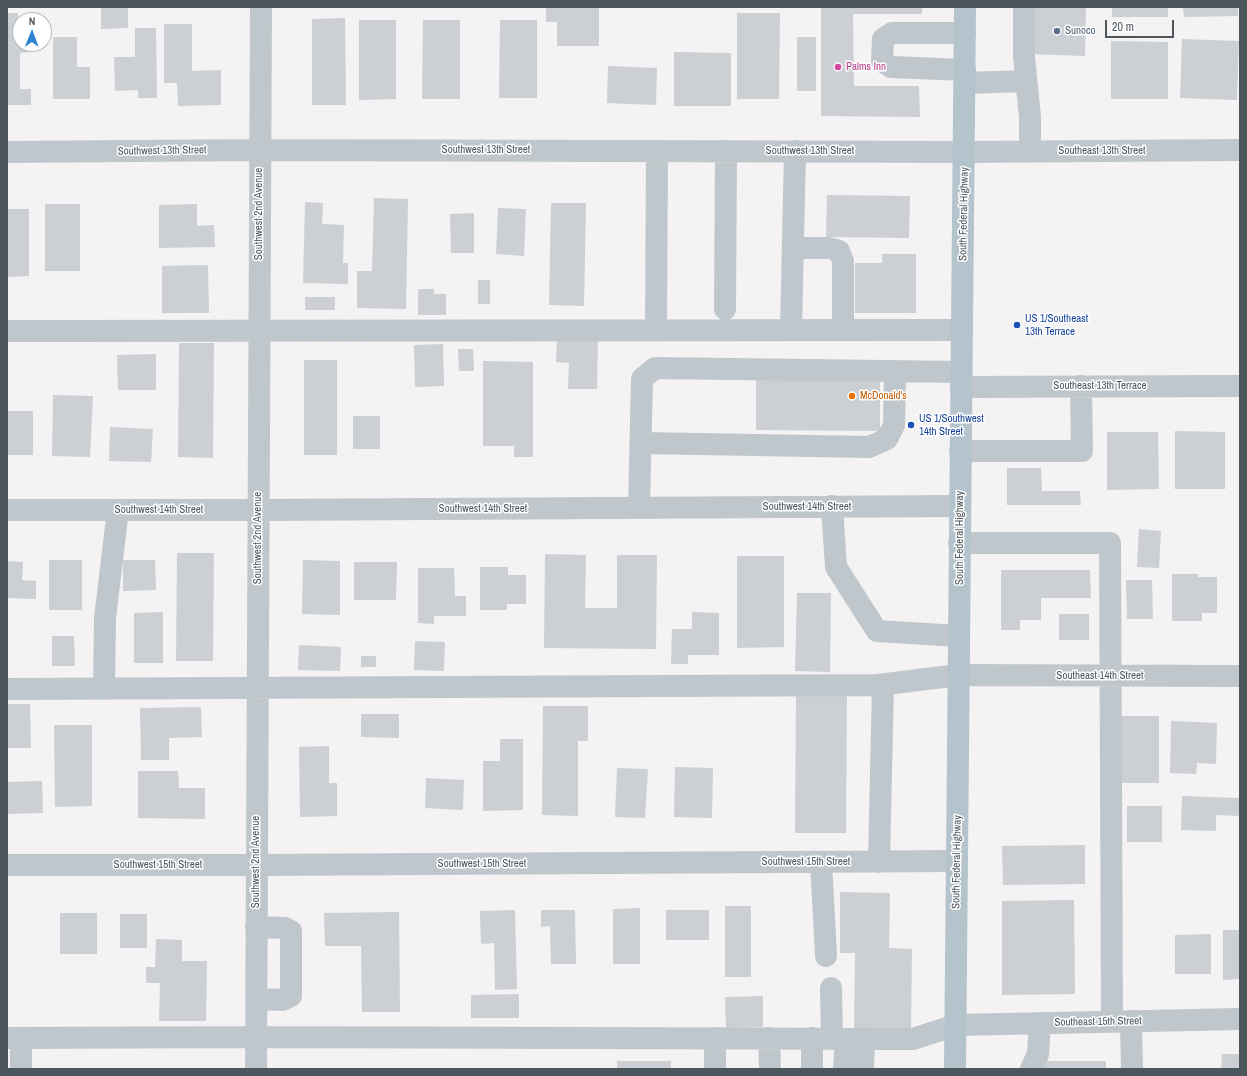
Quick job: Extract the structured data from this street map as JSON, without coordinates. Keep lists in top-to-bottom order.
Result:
{
  "streets": {
    "main road": ["South Federal Highway"],
    "street": [
      "Southwest 13th Street",
      "Southeast 13th Street",
      "Southwest 2nd Avenue",
      "Southeast 13th Terrace",
      "Southwest 14th Street",
      "Southeast 14th Street",
      "Southwest 15th Street",
      "Southeast 15th Street"
    ]
  },
  "crossings": [
    ["Southwest 13th Street", "Southeast 13th Street"],
    ["Southwest 13th Street", "Southwest 2nd Avenue"],
    ["Southwest 13th Street", "South Federal Highway"],
    ["Southeast 13th Street", "South Federal Highway"],
    ["Southwest 2nd Avenue", "Southwest 14th Street"],
    ["Southwest 2nd Avenue", "Southeast 14th Street"],
    ["Southwest 2nd Avenue", "Southwest 15th Street"],
    ["Southwest 2nd Avenue", "Southeast 15th Street"],
    ["South Federal Highway", "Southeast 13th Terrace"],
    ["South Federal Highway", "Southwest 14th Street"],
    ["South Federal Highway", "Southeast 14th Street"],
    ["South Federal Highway", "Southwest 15th Street"],
    ["South Federal Highway", "Southeast 15th Street"],
    ["Southeast 13th Terrace", "Southwest 14th Street"]
  ],
  "places": [
    "Sunoco",
    "Palms Inn",
    "US 1/Southeast 13th Terrace",
    "McDonald's",
    "US 1/Southwest 14th Street"
  ],
  "scale_bar": "20 m",
  "north": "top"
}
